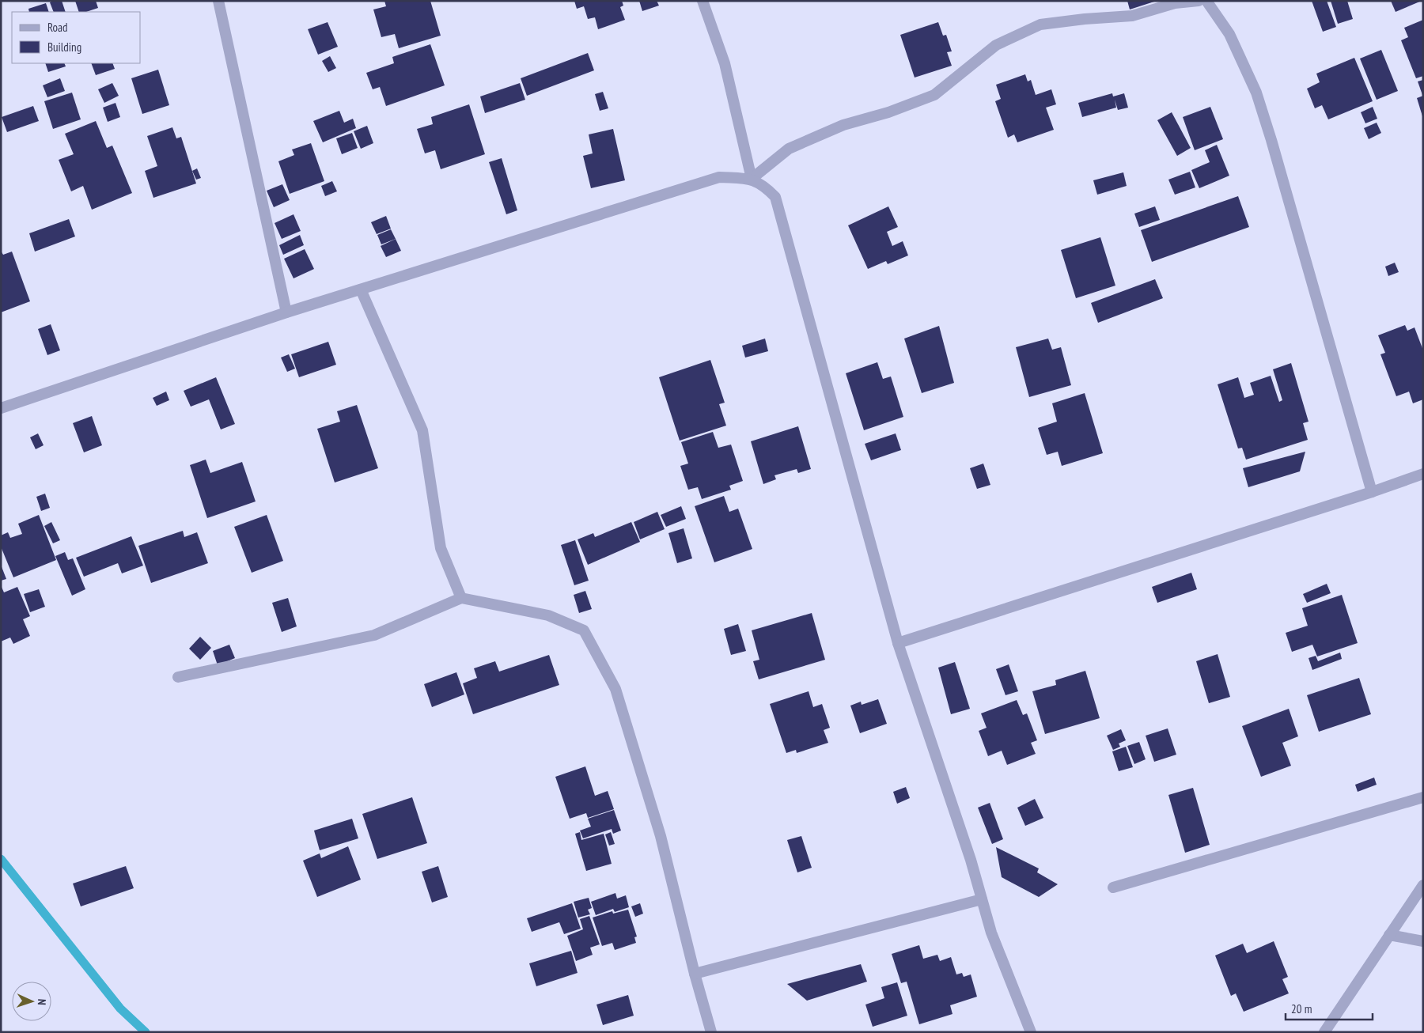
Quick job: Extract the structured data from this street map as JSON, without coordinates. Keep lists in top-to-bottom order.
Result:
{
  "legend": ["Road", "Building"],
  "scale_bar": "20 m",
  "north": "right"
}
